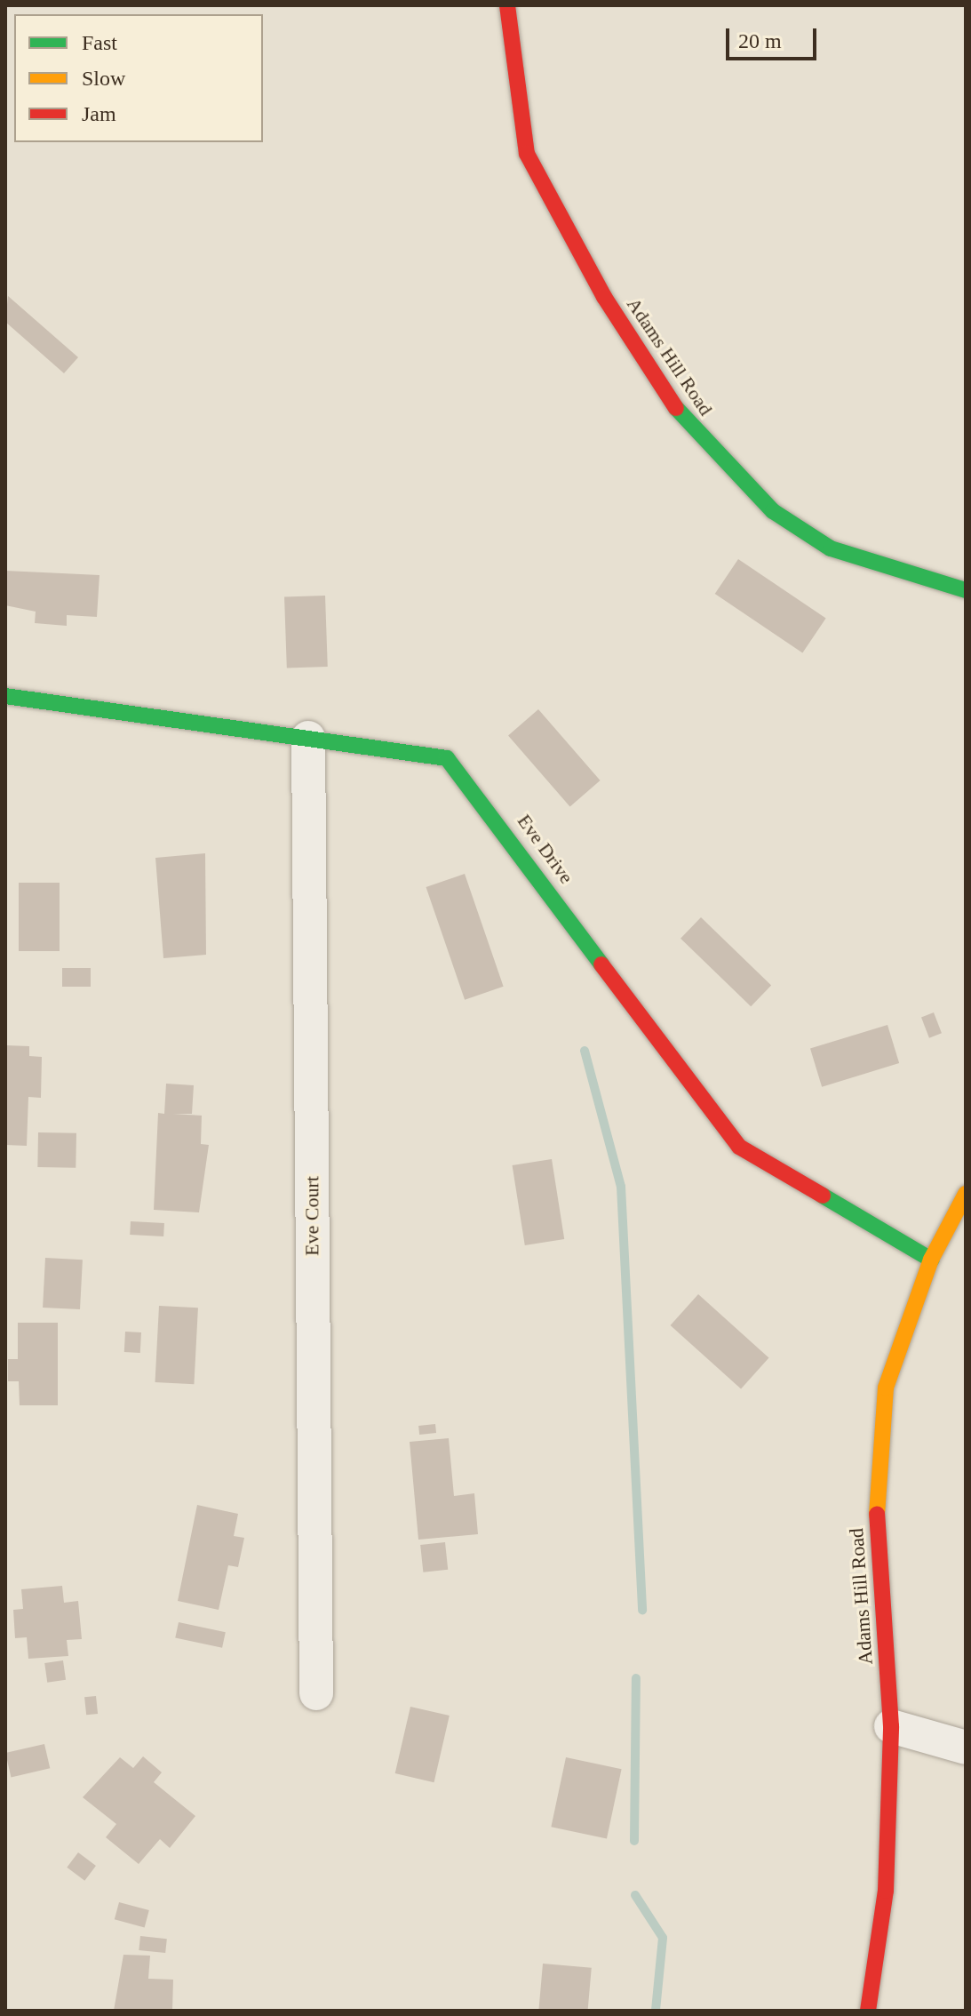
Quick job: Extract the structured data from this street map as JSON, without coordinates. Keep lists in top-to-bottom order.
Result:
{
  "streets": {
    "street": ["Adams Hill Road", "Eve Drive", "Eve Court"]
  },
  "crossings": [
    ["Adams Hill Road", "Eve Drive"],
    ["Eve Drive", "Eve Court"]
  ],
  "legend": ["Fast", "Slow", "Jam"],
  "scale_bar": "20 m"
}
